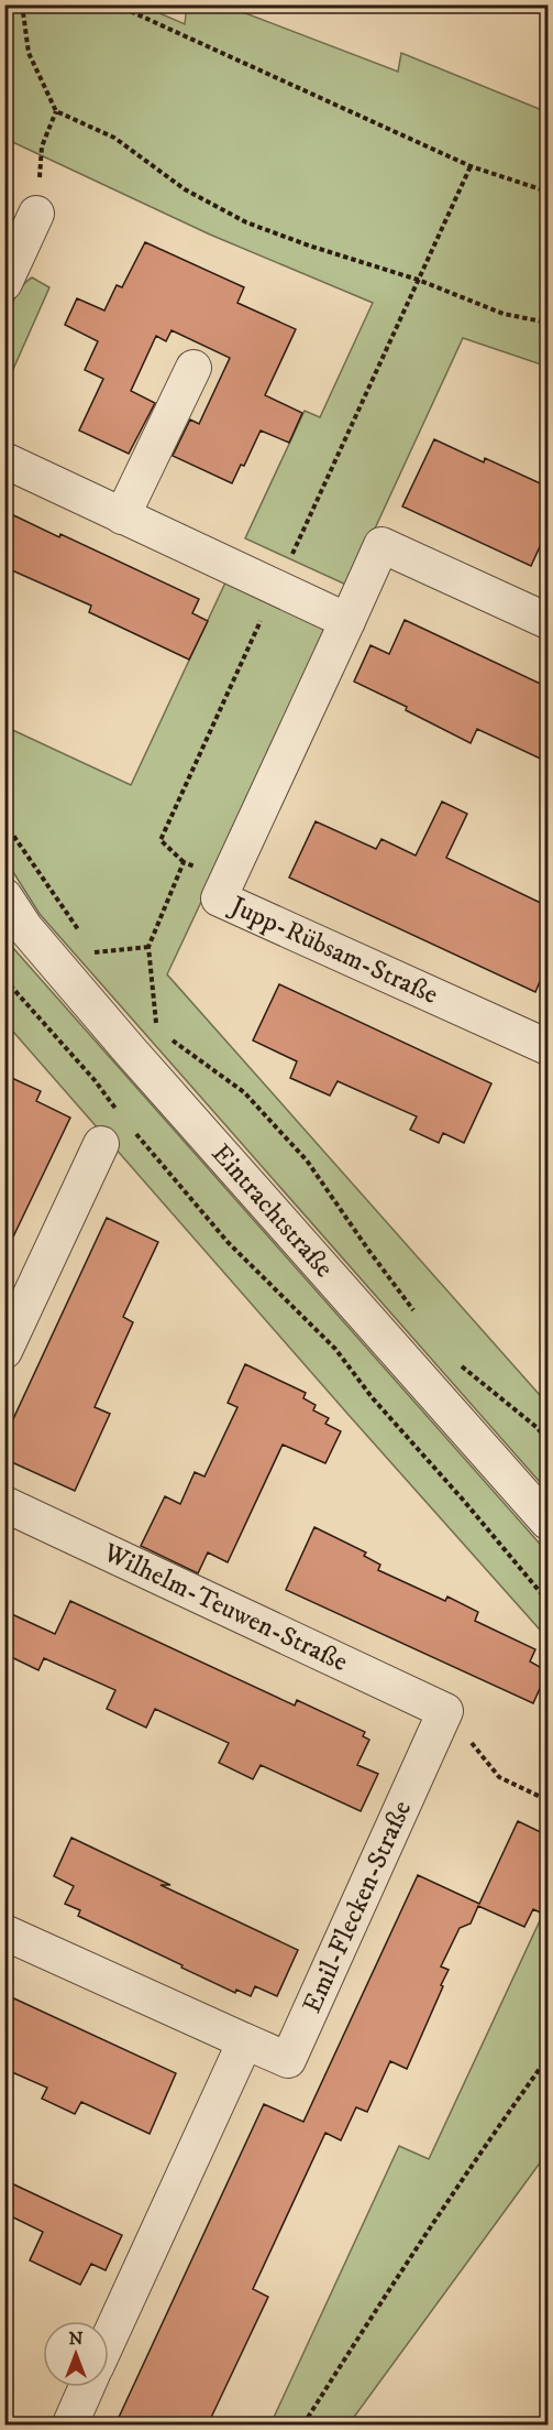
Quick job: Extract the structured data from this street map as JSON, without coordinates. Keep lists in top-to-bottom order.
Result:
{
  "streets": {
    "street": [
      "Jupp-Rübsam-Straße",
      "Eintrachtstraße",
      "Wilhelm-Teuwen-Straße",
      "Emil-Flecken-Straße"
    ]
  },
  "crossings": [
    ["Wilhelm-Teuwen-Straße", "Emil-Flecken-Straße"]
  ],
  "north": "top"
}
